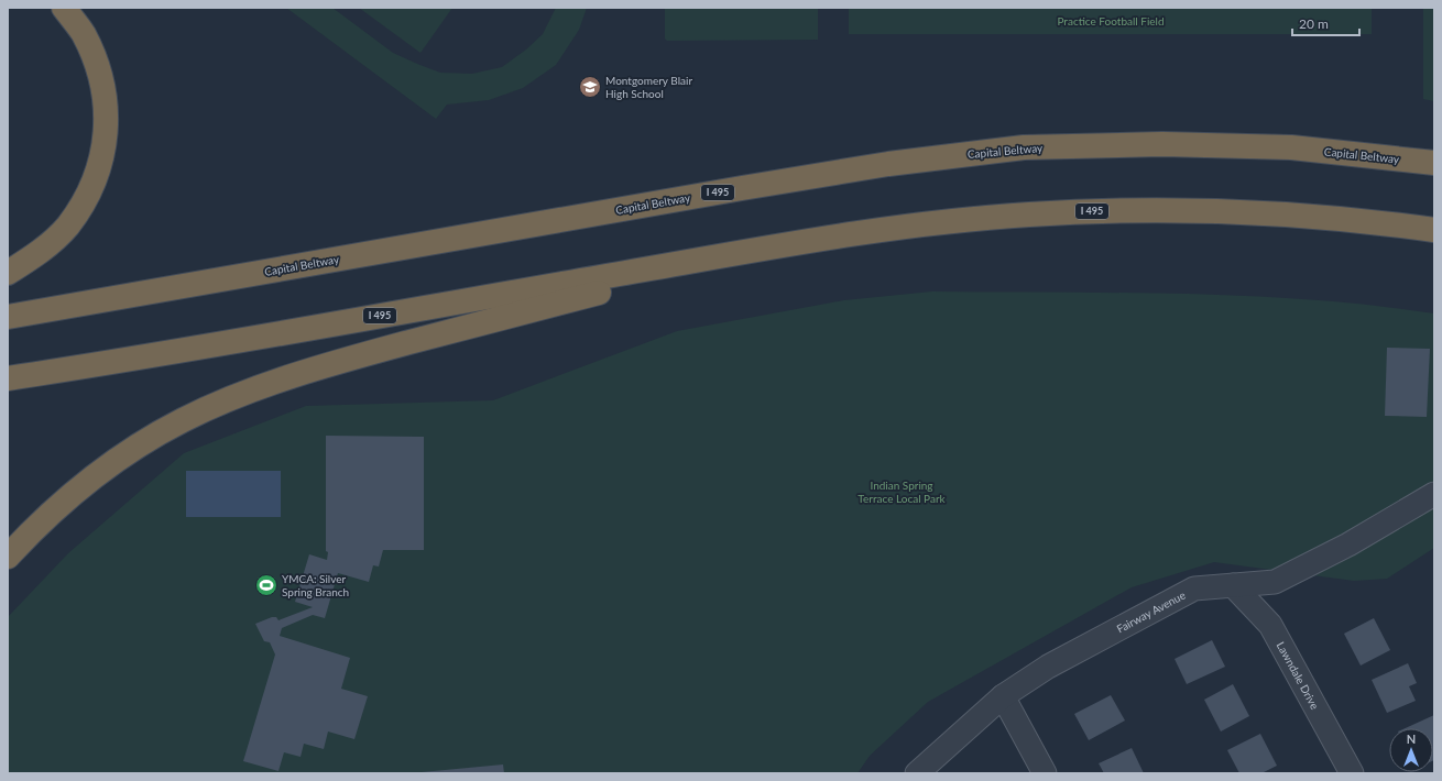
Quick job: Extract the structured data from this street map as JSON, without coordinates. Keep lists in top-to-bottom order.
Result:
{
  "streets": {
    "highway": ["Capital Beltway", "I 495"],
    "street": ["Fairway Avenue", "Lawndale Drive"]
  },
  "crossings": [
    ["Fairway Avenue", "Lawndale Drive"]
  ],
  "parks": ["Practice Football Field", "Indian Spring Terrace Local Park"],
  "places": {
    "school or university": ["Montgomery Blair High School"],
    "sports": ["YMCA: Silver Spring Branch"]
  },
  "scale_bar": "20 m",
  "north": "top"
}
